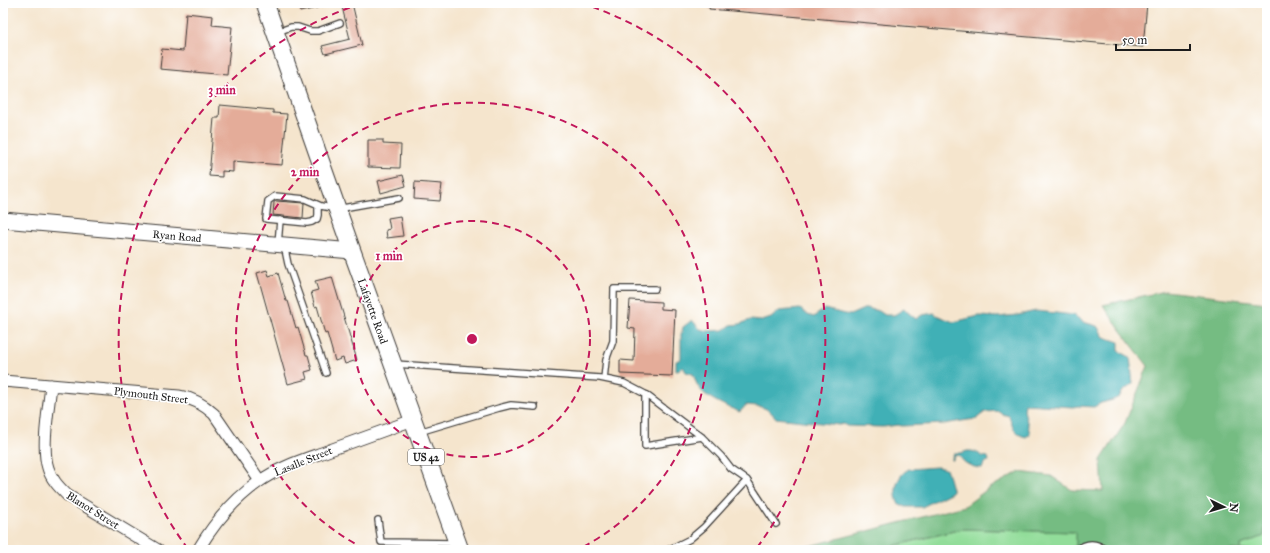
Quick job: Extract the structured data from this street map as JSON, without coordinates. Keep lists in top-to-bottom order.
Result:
{
  "streets": {
    "main road": ["Lafayette Road", "US 42"],
    "street": [
      "Ryan Road",
      "Plymouth Street",
      "Lasalle Street",
      "Blanot Street"
    ]
  },
  "crossings": [
    ["Ryan Road", "Lafayette Road"],
    ["Lafayette Road", "Lasalle Street"],
    ["Plymouth Street", "Lasalle Street"],
    ["Plymouth Street", "Blanot Street"]
  ],
  "scale_bar": "50 m",
  "north": "right",
  "rings": ["3 min", "2 min", "1 min"]
}
